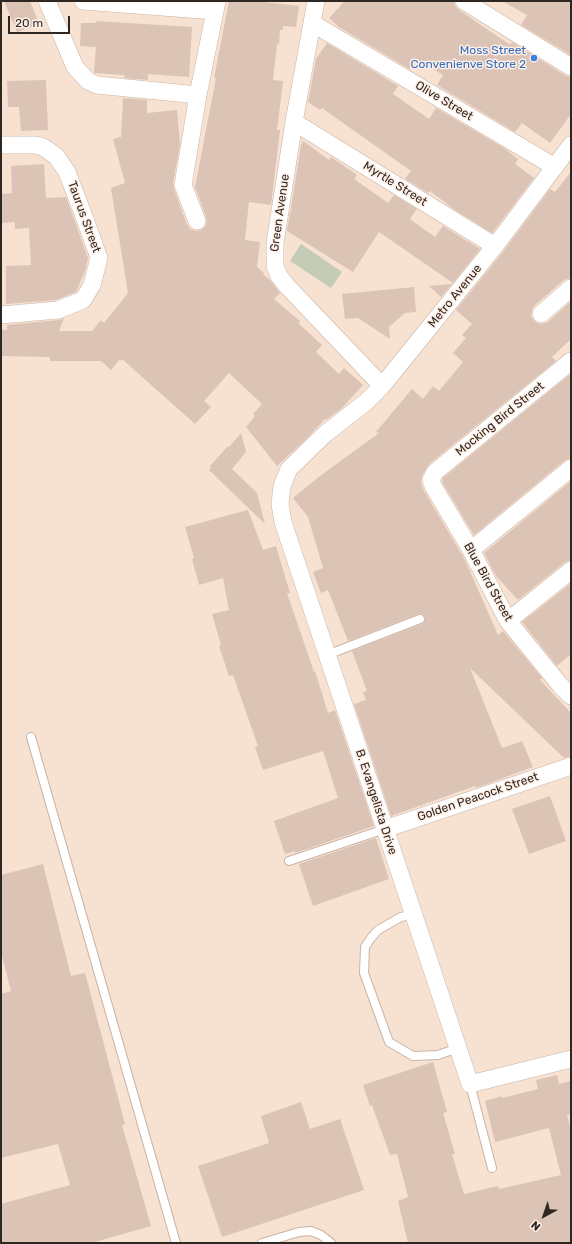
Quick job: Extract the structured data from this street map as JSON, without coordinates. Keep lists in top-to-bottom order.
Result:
{
  "streets": {
    "street": [
      "Olive Street",
      "Myrtle Street",
      "Green Avenue",
      "Taurus Street",
      "Metro Avenue",
      "Mocking Bird Street",
      "Blue Bird Street",
      "Golden Peacock Street",
      "B. Evangelista Drive"
    ]
  },
  "crossings": [
    ["Olive Street", "Green Avenue"],
    ["Olive Street", "Metro Avenue"],
    ["Myrtle Street", "Green Avenue"],
    ["Myrtle Street", "Metro Avenue"],
    ["Green Avenue", "Metro Avenue"],
    ["Metro Avenue", "B. Evangelista Drive"],
    ["Mocking Bird Street", "Blue Bird Street"],
    ["Golden Peacock Street", "B. Evangelista Drive"]
  ],
  "places": ["Moss Street Convenienve Store 2"],
  "scale_bar": "20 m",
  "north": "bottom left"
}
